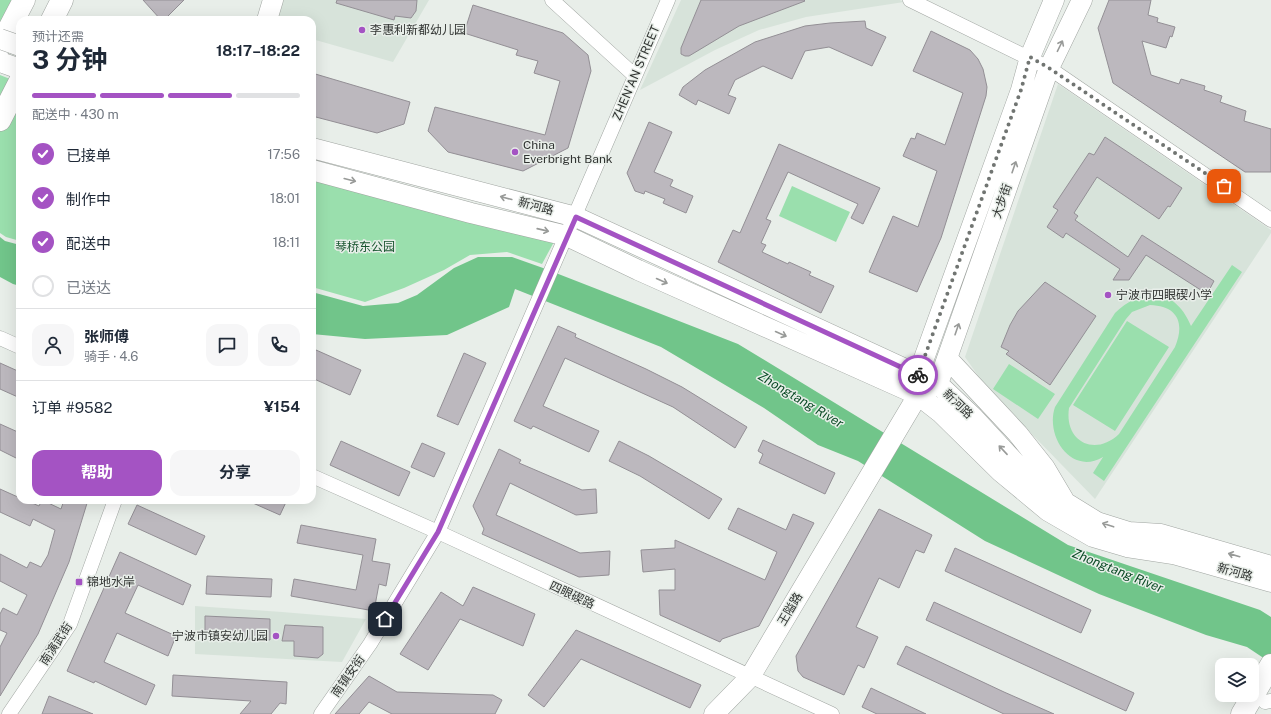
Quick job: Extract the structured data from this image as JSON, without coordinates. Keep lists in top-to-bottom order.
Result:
{
  "streets": {
    "main road": ["大步街", "新河路", "王隘路"],
    "street": [
      "ZHEN'AN STREET",
      "四眼碶路",
      "南演武街",
      "南镇安街"
    ]
  },
  "crossings": [
    ["ZHEN'AN STREET", "新河路"],
    ["ZHEN'AN STREET", "南镇安街"],
    ["大步街", "新河路"],
    ["大步街", "王隘路"],
    ["新河路", "王隘路"],
    ["四眼碶路", "王隘路"],
    ["四眼碶路", "南镇安街"]
  ],
  "water": ["Zhongtang River"],
  "parks": ["琴桥东公园"],
  "places": {
    "other": [
      "李惠利新都幼儿园",
      "China Everbright Bank",
      "宁波市四眼碶小学",
      "宁波市镇安幼儿园"
    ],
    "transit": ["锦地水岸"]
  },
  "page": {
    "heading": ["3 分钟", "预计还需", "18:17–18:22"],
    "panel": [
      "张师傅",
      "骑手 · 4.6",
      "订单 #9582",
      "¥154"
    ],
    "bar": "配送中 · 430 m",
    "list": [
      ["已接单", "17:56"],
      ["制作中", "18:01"],
      ["配送中", "18:11"],
      "已送达"
    ],
    "buttons": ["帮助", "分享"]
  }
}
